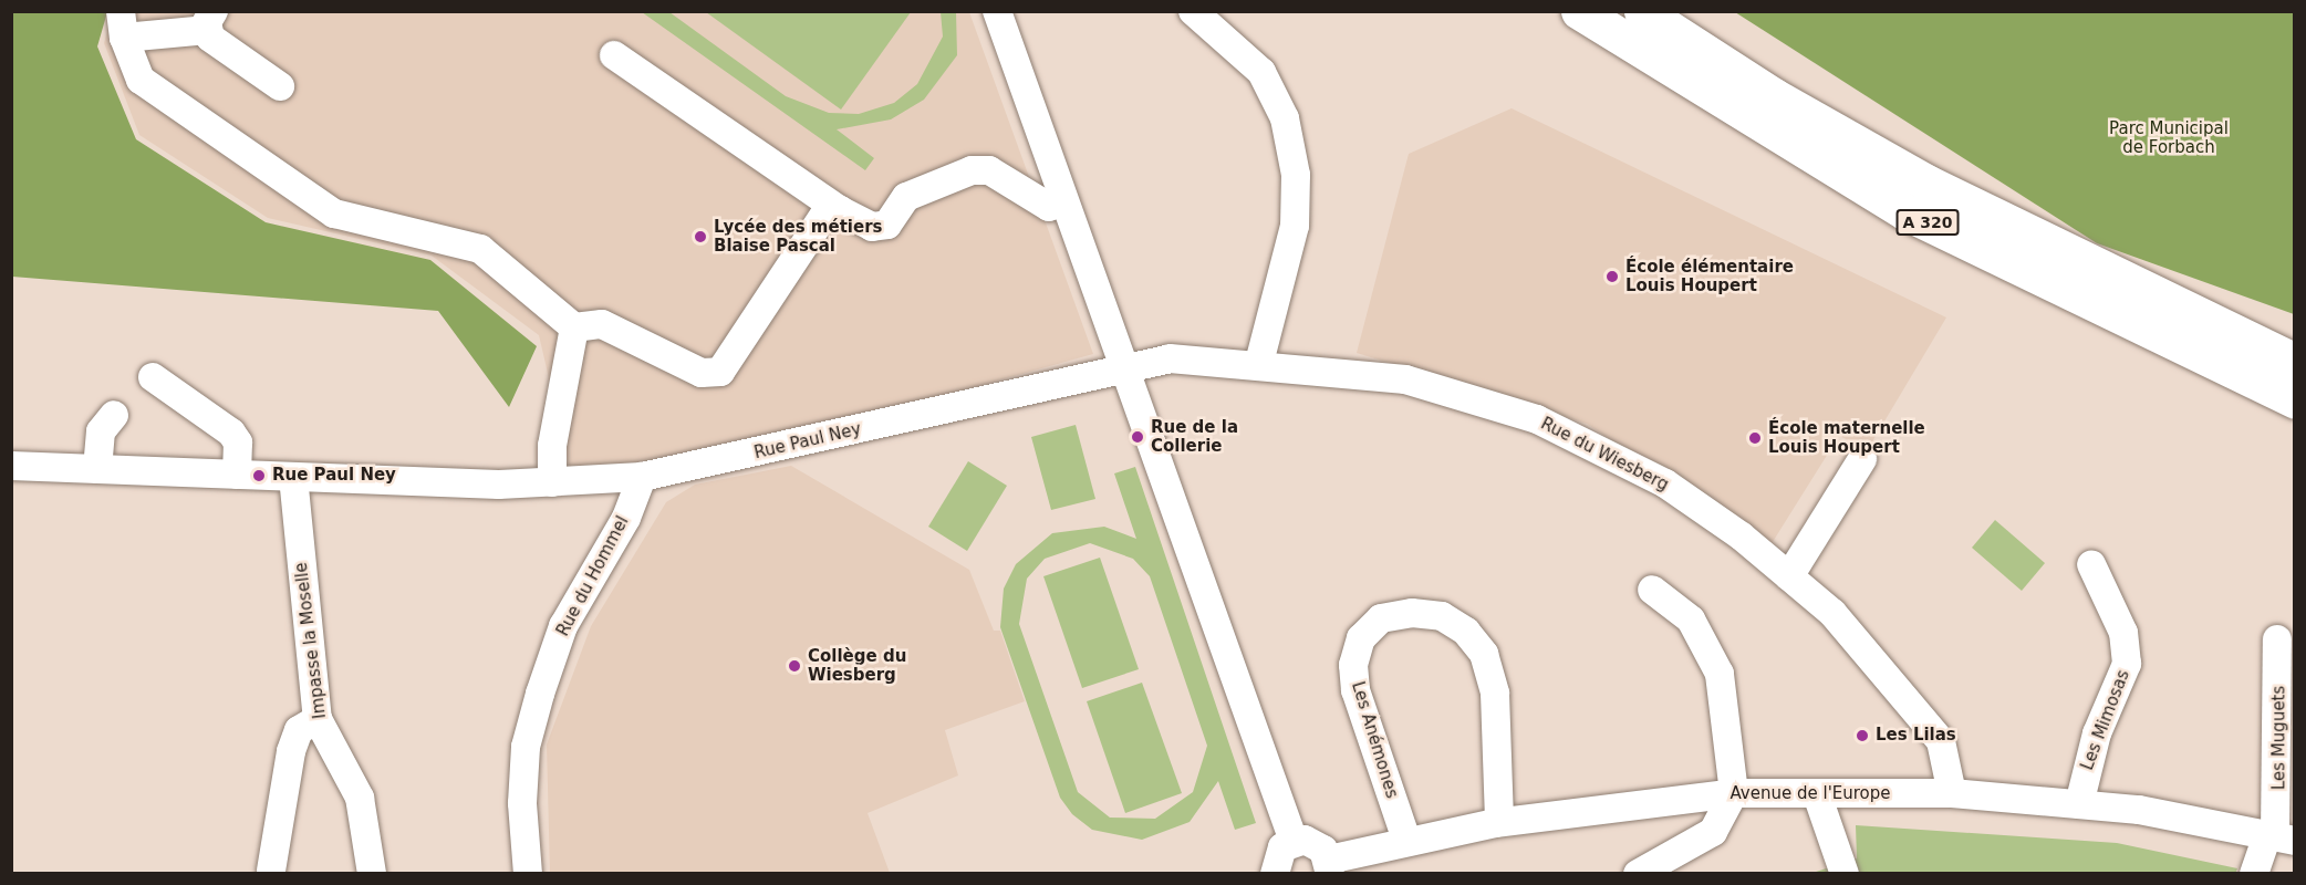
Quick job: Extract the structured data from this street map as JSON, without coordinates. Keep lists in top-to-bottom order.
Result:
{
  "streets": {
    "highway": ["A 320"],
    "street": [
      "Rue Paul Ney",
      "Rue du Wiesberg",
      "Rue du Hommel",
      "Impasse la Moselle",
      "Les Mimosas",
      "Les Muguets",
      "Les Anémones",
      "Avenue de l'Europe"
    ]
  },
  "crossings": [
    ["Rue Paul Ney", "Rue du Wiesberg"],
    ["Rue Paul Ney", "Rue du Hommel"],
    ["Rue Paul Ney", "Impasse la Moselle"],
    ["Rue du Wiesberg", "Avenue de l'Europe"],
    ["Les Mimosas", "Avenue de l'Europe"],
    ["Les Muguets", "Avenue de l'Europe"],
    ["Les Anémones", "Avenue de l'Europe"]
  ],
  "parks": ["Parc Municipal de Forbach"],
  "places": [
    "Lycée des métiers Blaise Pascal",
    "École élémentaire Louis Houpert",
    "Rue de la Collerie",
    "École maternelle Louis Houpert",
    "Rue Paul Ney",
    "Collège du Wiesberg",
    "Les Lilas"
  ]
}
